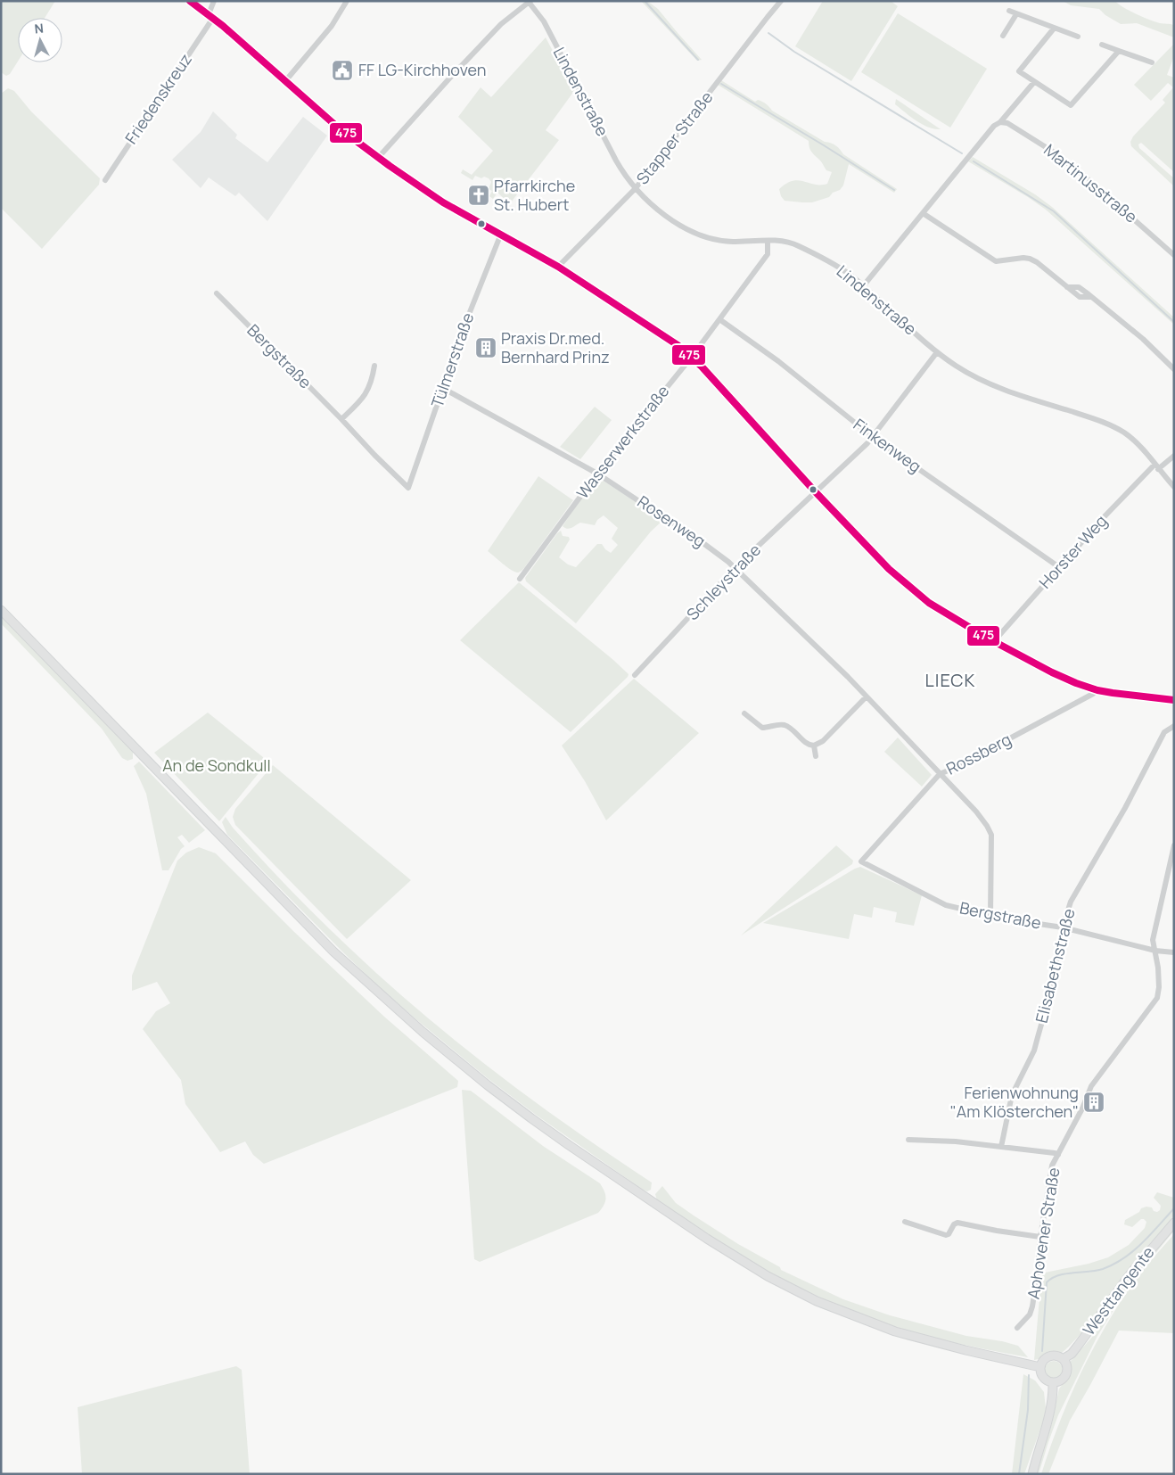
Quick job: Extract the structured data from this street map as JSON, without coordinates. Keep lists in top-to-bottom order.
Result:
{
  "streets": {
    "main road": ["Westtangente"],
    "street": [
      "Lindenstraße",
      "Friedenskreuz",
      "Stapper Straße",
      "Martinusstraße",
      "Bergstraße",
      "Tülmerstraße",
      "Wasserwerkstraße",
      "Finkenweg",
      "Rosenweg",
      "Horster Weg",
      "Schleystraße",
      "Rossberg",
      "Elisabethstraße",
      "Aphovener Straße"
    ]
  },
  "crossings": [
    ["Lindenstraße", "Stapper Straße"],
    ["Lindenstraße", "Wasserwerkstraße"],
    ["Lindenstraße", "Horster Weg"],
    ["Lindenstraße", "Schleystraße"],
    ["Bergstraße", "Tülmerstraße"],
    ["Bergstraße", "Rosenweg"],
    ["Bergstraße", "Rossberg"],
    ["Bergstraße", "Elisabethstraße"],
    ["Bergstraße", "Aphovener Straße"],
    ["Tülmerstraße", "Rosenweg"],
    ["Wasserwerkstraße", "Finkenweg"],
    ["Wasserwerkstraße", "Rosenweg"],
    ["Finkenweg", "Horster Weg"],
    ["Finkenweg", "Schleystraße"],
    ["Rosenweg", "Schleystraße"],
    ["Rosenweg", "Rossberg"]
  ],
  "districts": ["LIECK"],
  "parks": ["An de Sondkull"],
  "places": {
    "public building": ["FF LG-Kirchhoven"],
    "church": ["Pfarrkirche St. Hubert"],
    "building": ["Praxis Dr.med. Bernhard Prinz", "Ferienwohnung \"Am Klösterchen\""]
  },
  "lines": ["transit line 475"],
  "north": "top"
}
